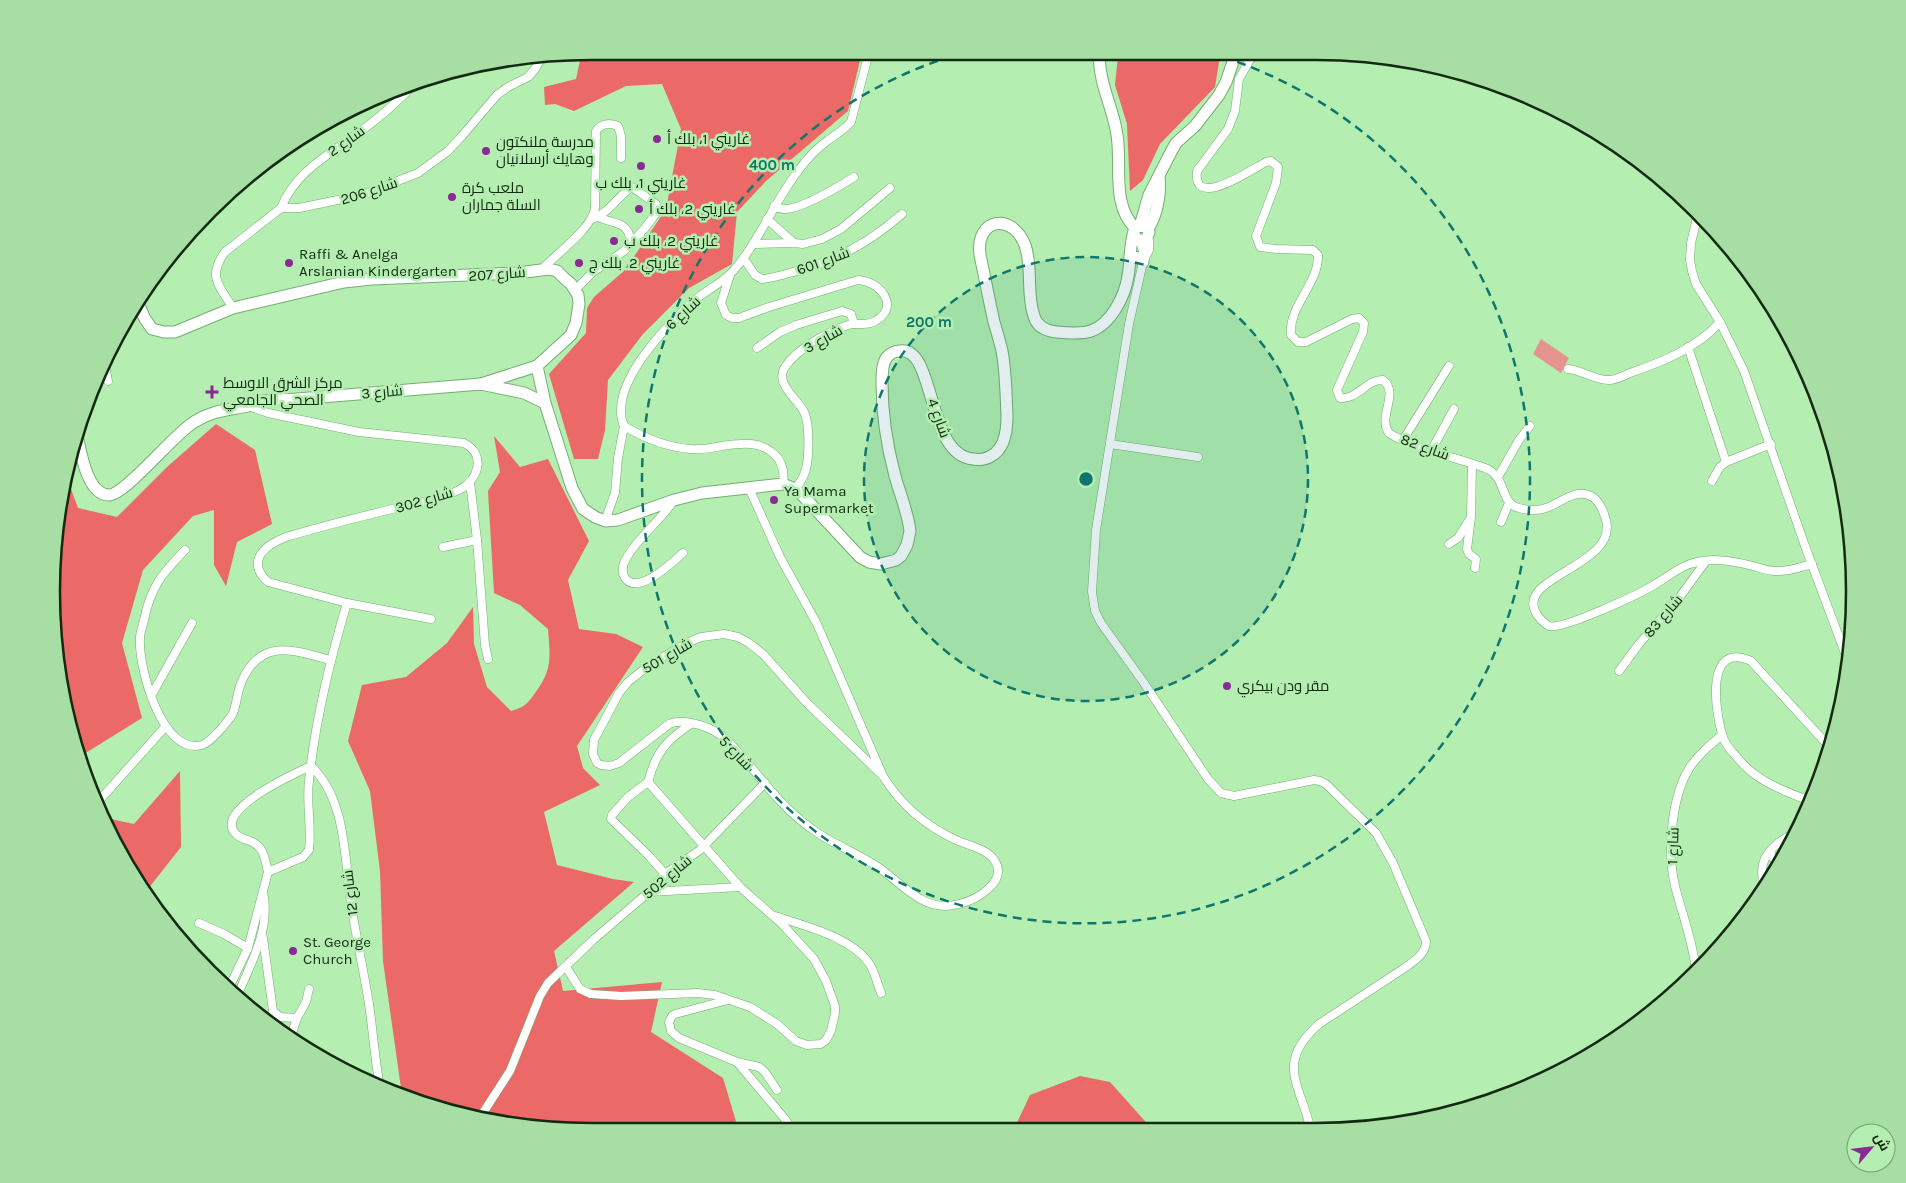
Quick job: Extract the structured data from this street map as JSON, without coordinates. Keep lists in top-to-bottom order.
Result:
{
  "streets": {
    "street": [
      "شارع 2",
      "شارع 206",
      "شارع 601",
      "شارع 207",
      "شارع 6",
      "شارع 3",
      "شارع 4",
      "شارع 82",
      "شارع 302",
      "شارع 83",
      "شارع 501",
      "شارع 5",
      "شارع 1",
      "شارع 502",
      "شارع 12"
    ]
  },
  "crossings": [
    ["شارع 2", "شارع 206"],
    ["شارع 601", "شارع 6"],
    ["شارع 6", "شارع 3"],
    ["شارع 3", "شارع 4"],
    ["شارع 3", "شارع 302"],
    ["شارع 4", "شارع 5"],
    ["شارع 501", "شارع 5"],
    ["شارع 5", "شارع 502"]
  ],
  "places": {
    "other": [
      "غاريني 1، بلك أ",
      "مدرسة ملنكتون وهايك أرسلانيان",
      "غاريني 1، بلك ب",
      "ملعب كرة السلة جماران",
      "غاريني 2، بلك أ",
      "غاريني 2، بلك ب",
      "Raffi & Anelga Arslanian Kindergarten",
      "غاريني 2، بلك ج",
      "Ya Mama Supermarket",
      "مقر ودن بيكري",
      "St. George Church"
    ],
    "health": ["مركز الشرق الاوسط الصحي الجامعي"]
  },
  "north": "top right",
  "rings": ["400 m", "200 m"]
}
